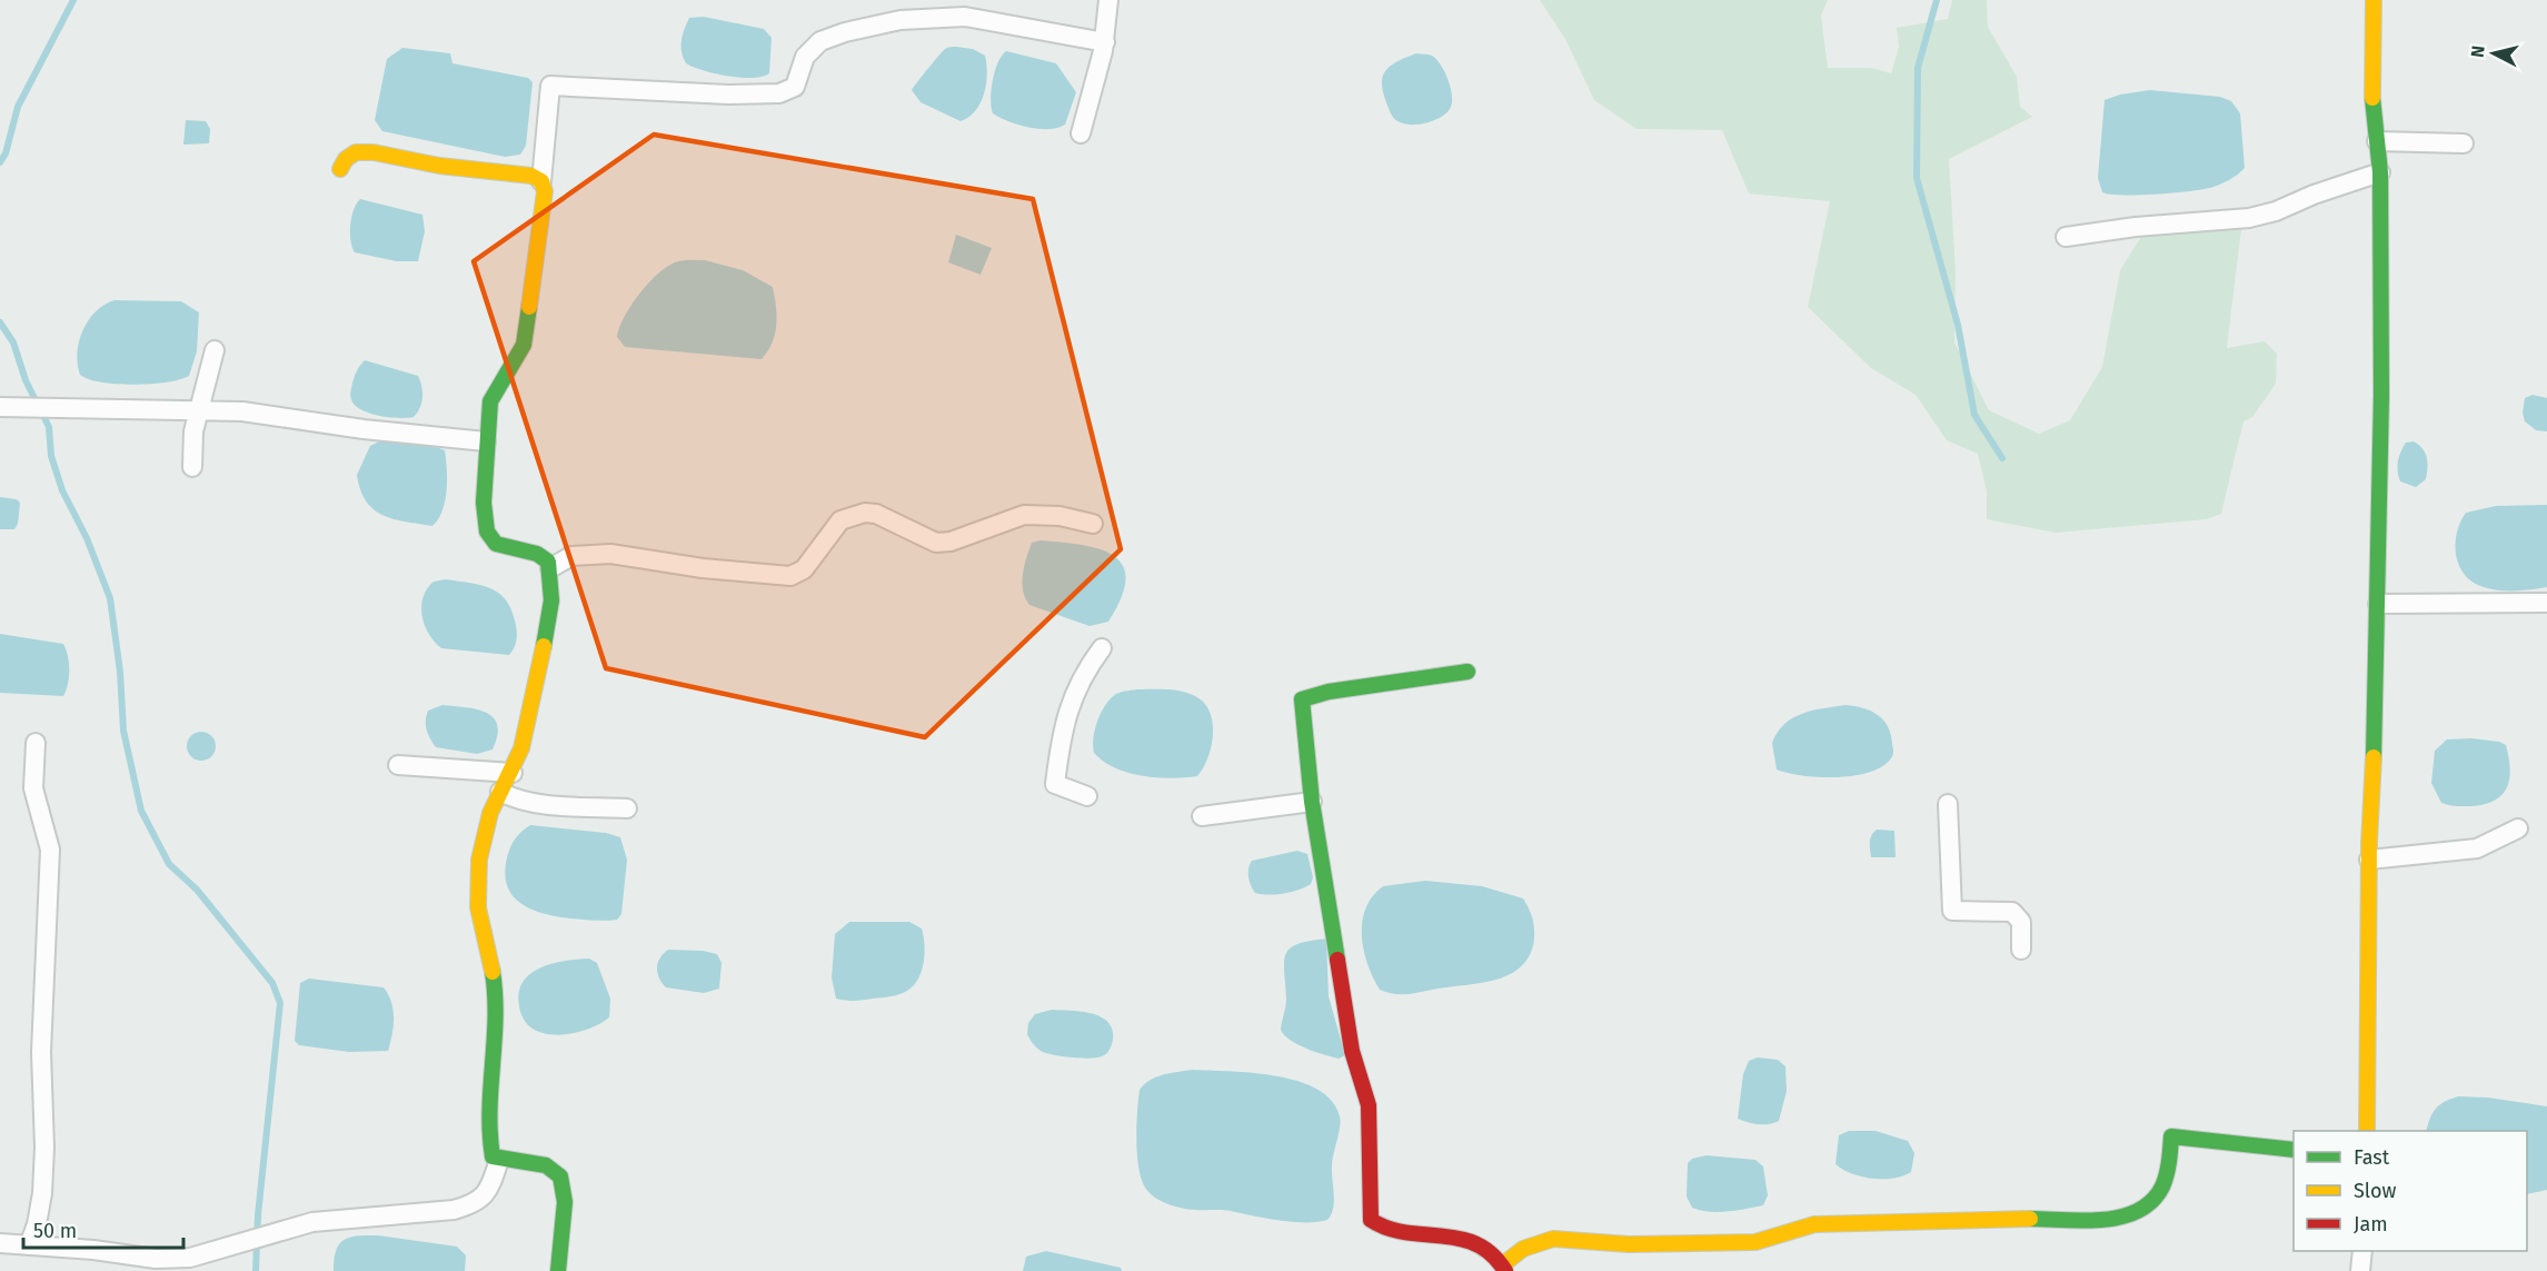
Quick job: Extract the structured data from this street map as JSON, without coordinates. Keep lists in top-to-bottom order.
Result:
{
  "legend": ["Fast", "Slow", "Jam"],
  "scale_bar": "50 m",
  "north": "left"
}
